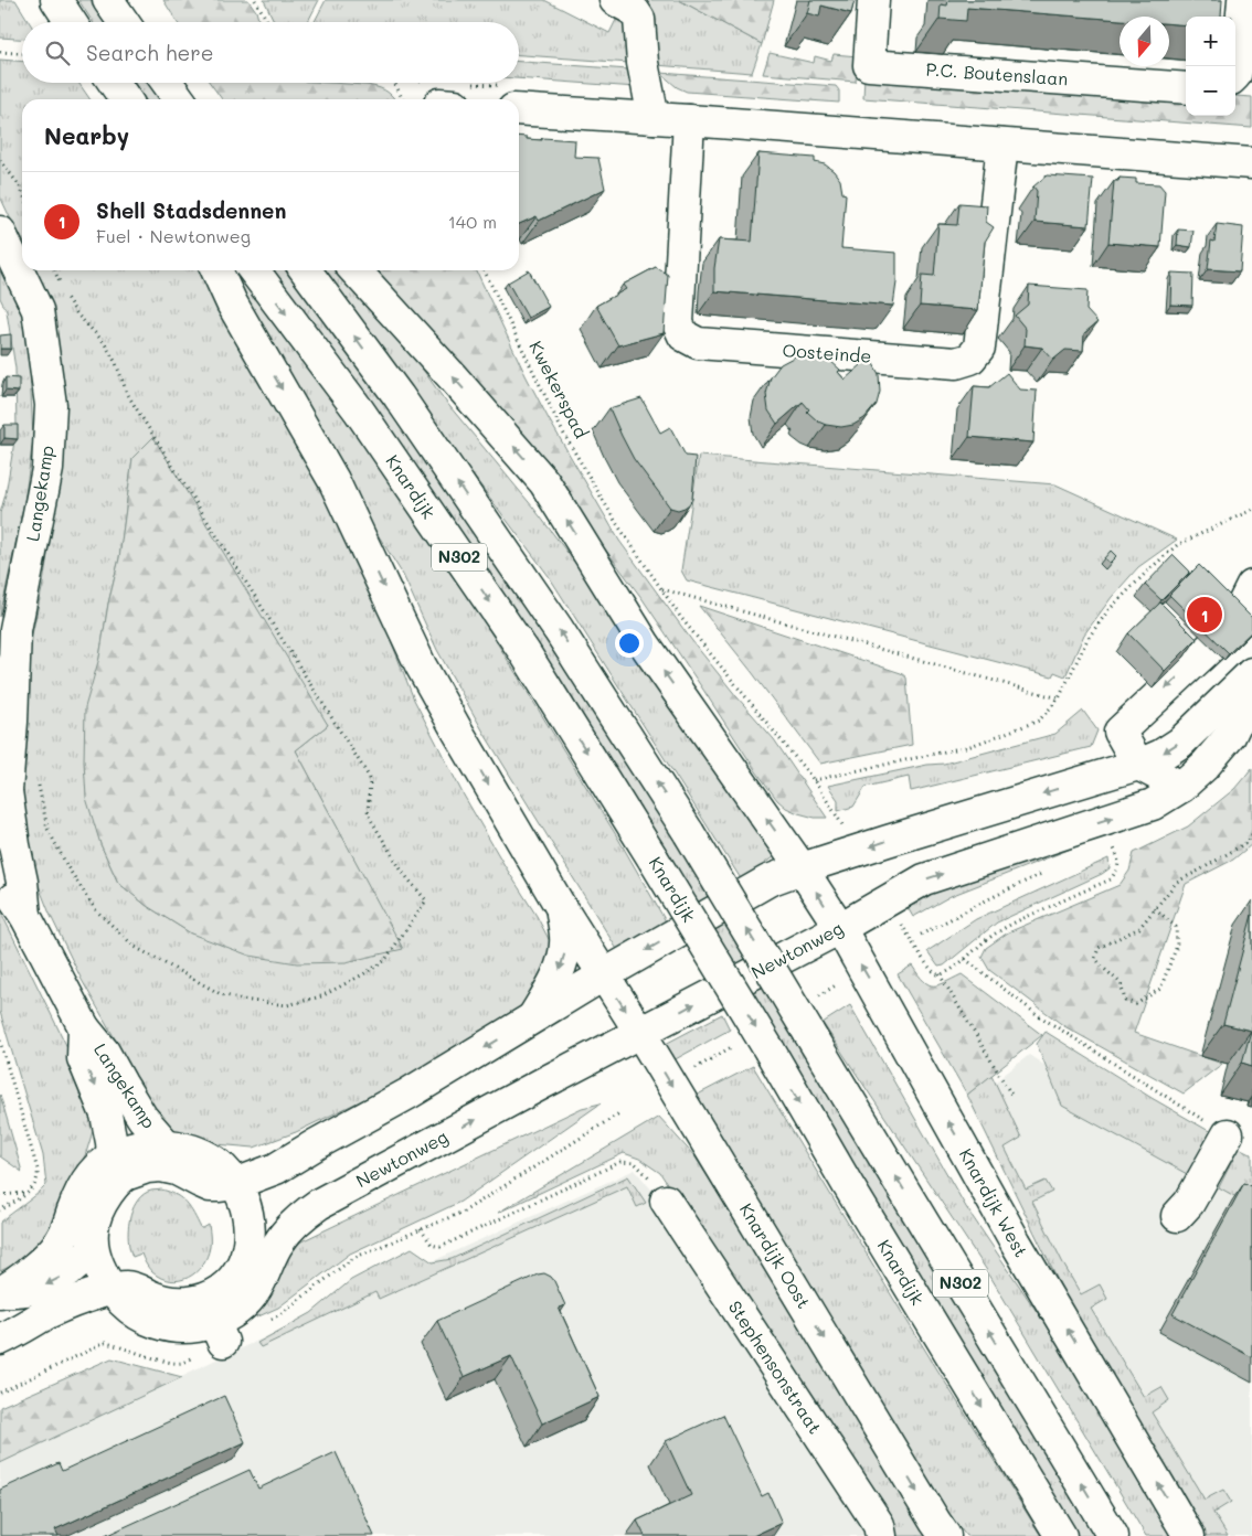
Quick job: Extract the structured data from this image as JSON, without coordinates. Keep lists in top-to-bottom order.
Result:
{
  "streets": {
    "main road": [
      "P.C. Boutenslaan",
      "Oosteinde",
      "Knardijk",
      "Langekamp",
      "N302",
      "Newtonweg",
      "Knardijk West",
      "Knardijk Oost",
      "Stephensonstraat"
    ],
    "path": ["Kwekerspad"]
  },
  "crossings": [
    ["Newtonweg", "Knardijk West"],
    ["Newtonweg", "Knardijk Oost"]
  ],
  "north": "bottom",
  "page": {
    "map_buttons": ["+", "−"],
    "search": "Search here",
    "heading": "Nearby",
    "list": [
      {
        "mark": "1",
        "name": "Shell Stadsdennen",
        "note": "Fuel · Newtonweg",
        "value": "140 m"
      }
    ],
    "pins": "1"
  }
}
